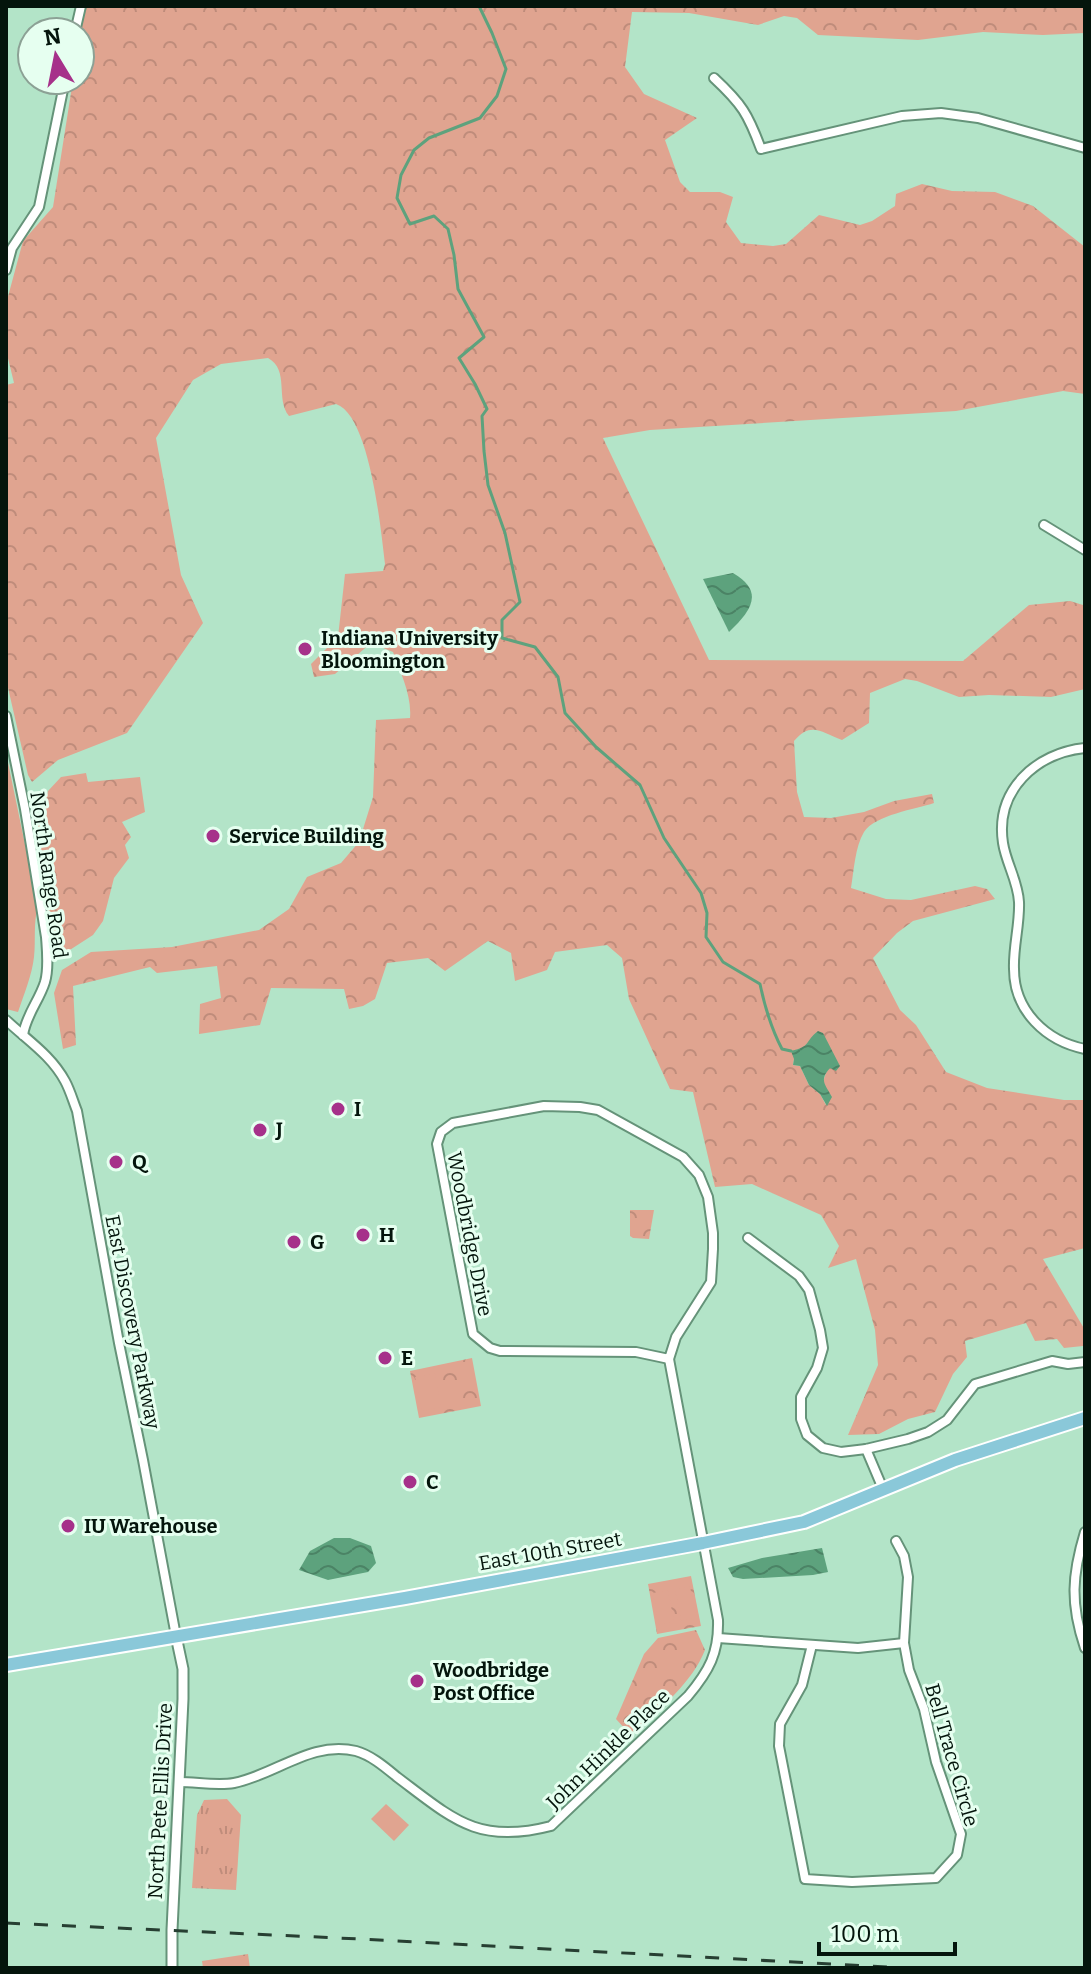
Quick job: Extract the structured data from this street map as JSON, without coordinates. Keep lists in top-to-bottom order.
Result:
{
  "streets": {
    "main road": ["East 10th Street"],
    "street": [
      "North Range Road",
      "Woodbridge Drive",
      "East Discovery Parkway",
      "John Hinkle Place",
      "Bell Trace Circle",
      "North Pete Ellis Drive"
    ]
  },
  "crossings": [
    ["North Range Road", "East Discovery Parkway"],
    ["East Discovery Parkway", "East 10th Street"],
    ["East Discovery Parkway", "North Pete Ellis Drive"],
    ["East 10th Street", "John Hinkle Place"],
    ["East 10th Street", "North Pete Ellis Drive"],
    ["John Hinkle Place", "North Pete Ellis Drive"]
  ],
  "places": [
    "Indiana University Bloomington",
    "Service Building",
    "I",
    "J",
    "Q",
    "H",
    "G",
    "E",
    "C",
    "IU Warehouse",
    "Woodbridge Post Office"
  ],
  "scale_bar": "100 m",
  "north": "top"
}
